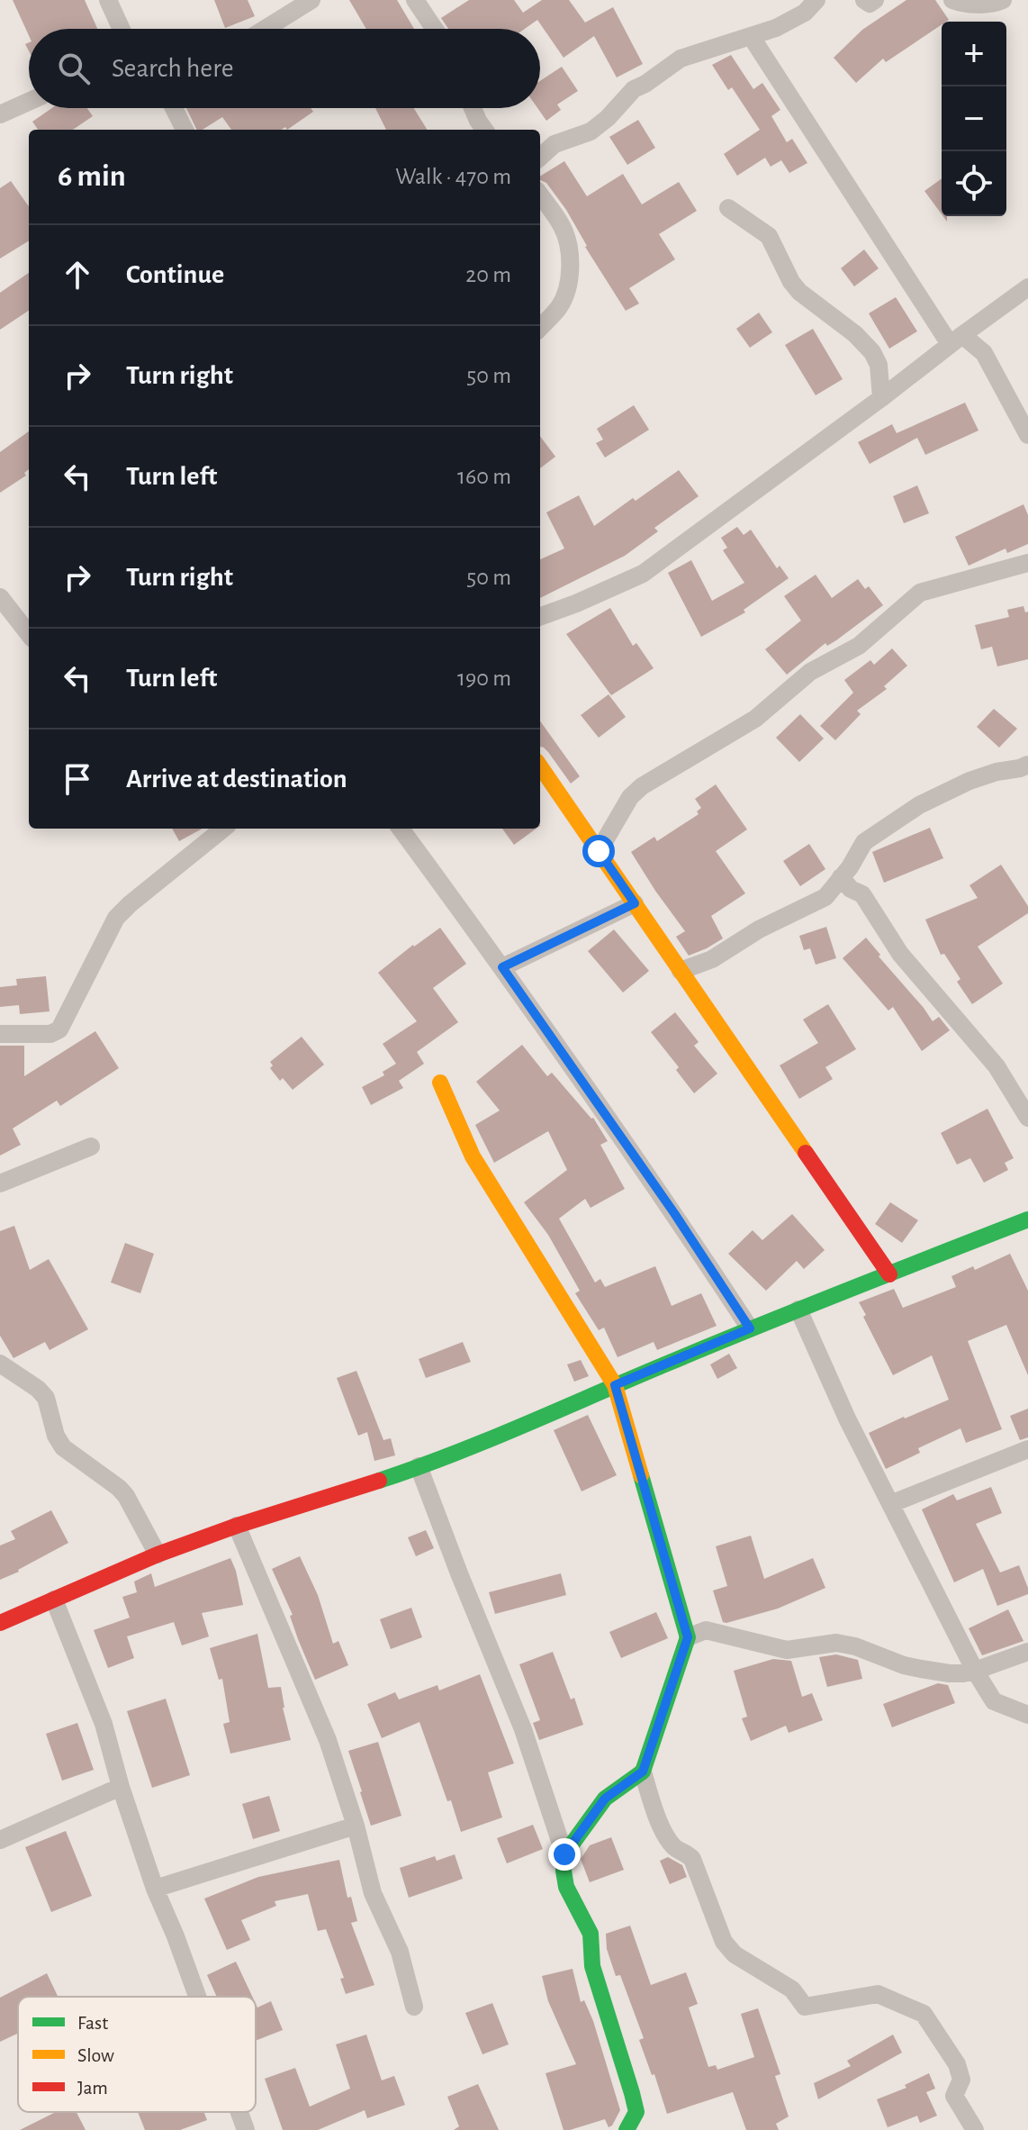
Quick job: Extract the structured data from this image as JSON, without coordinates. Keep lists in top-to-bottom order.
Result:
{
  "legend": ["Fast", "Slow", "Jam"],
  "page": {
    "map_buttons": ["+", "−"],
    "search": "Search here",
    "heading": ["6 min", "Walk · 470 m"],
    "list": [
      ["Continue", "20 m"],
      ["Turn right", "50 m"],
      ["Turn left", "160 m"],
      ["Turn right", "50 m"],
      ["Turn left", "190 m"],
      "Arrive at destination"
    ]
  }
}
